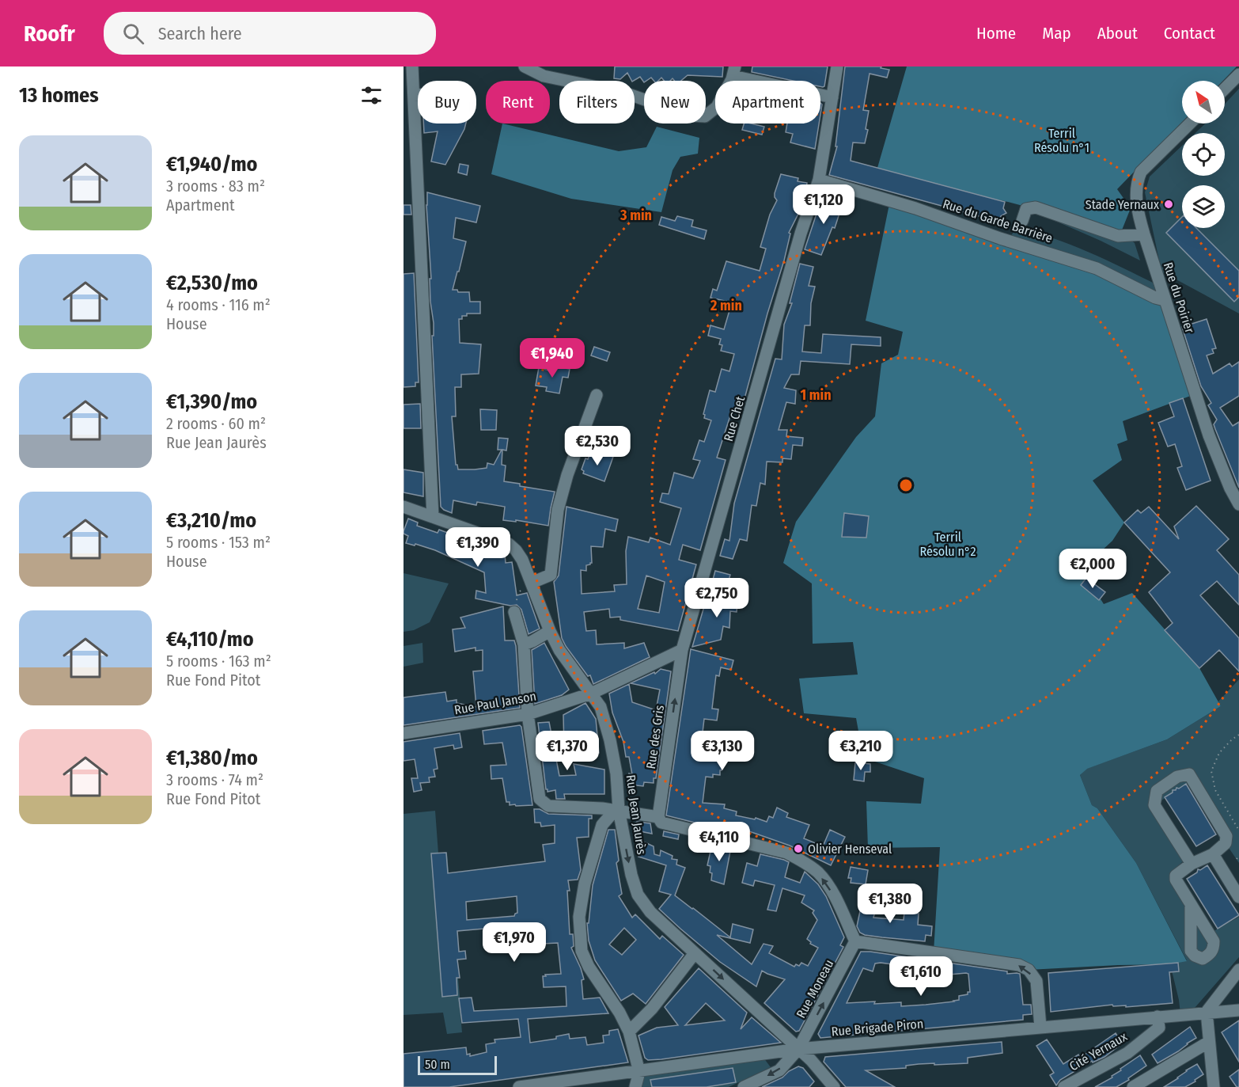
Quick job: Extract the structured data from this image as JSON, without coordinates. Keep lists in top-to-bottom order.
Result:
{
  "streets": {
    "street": [
      "Rue du Garde Barrière",
      "Rue du Poirier",
      "Rue Chet",
      "Rue Paul Janson",
      "Rue des Gris",
      "Rue Jean Jaurès",
      "Rue Moneau",
      "Rue Brigade Piron",
      "Cité Yernaux"
    ]
  },
  "crossings": [
    ["Rue du Garde Barrière", "Rue du Poirier"],
    ["Rue du Garde Barrière", "Rue Chet"],
    ["Rue Chet", "Rue des Gris"],
    ["Rue Paul Janson", "Rue Jean Jaurès"],
    ["Rue Jean Jaurès", "Rue Moneau"],
    ["Rue Jean Jaurès", "Rue Brigade Piron"],
    ["Rue Moneau", "Rue Brigade Piron"],
    ["Rue Brigade Piron", "Cité Yernaux"]
  ],
  "one_way": ["Rue des Gris", "Rue Jean Jaurès"],
  "parks": ["Terril Résolu n°1", "Terril Résolu n°2"],
  "places": ["Stade Yernaux", "Olivier Henseval"],
  "scale_bar": "50 m",
  "north": "top left",
  "page": {
    "header": "Roofr",
    "search": "Search here",
    "nav": [
      "Home",
      "Map",
      "About",
      "Contact"
    ],
    "heading": "13 homes",
    "chip": [
      "Buy",
      "Rent",
      "Filters",
      "New",
      "Apartment"
    ],
    "list": [
      {
        "name": "€1,940/mo",
        "note": "3 rooms · 83 m² · Apartment"
      },
      {
        "name": "€2,530/mo",
        "note": "4 rooms · 116 m² · House"
      },
      {
        "name": "€1,390/mo",
        "note": "2 rooms · 60 m² · Rue Jean Jaurès"
      },
      {
        "name": "€3,210/mo",
        "note": "5 rooms · 153 m² · House"
      },
      {
        "name": "€4,110/mo",
        "note": "5 rooms · 163 m² · Rue Fond Pitot"
      },
      {
        "name": "€1,380/mo",
        "note": "3 rooms · 74 m² · Rue Fond Pitot"
      }
    ],
    "price": [
      "€1,120",
      "€1,940",
      "€2,530",
      "€1,390",
      "€2,000",
      "€2,750",
      "€1,370",
      "€3,130",
      "€3,210",
      "€4,110",
      "€1,380",
      "€1,970",
      "€1,610"
    ],
    "scale": "50 m"
  },
  "rings": ["3 min", "2 min", "1 min"]
}
